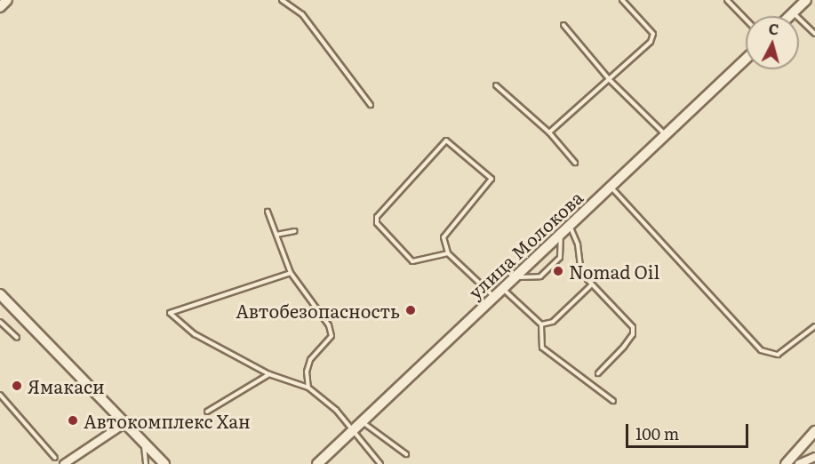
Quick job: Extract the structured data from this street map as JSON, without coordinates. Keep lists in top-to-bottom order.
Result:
{
  "streets": {
    "street": ["улица Молокова"]
  },
  "places": [
    "Nomad Oil",
    "Автобезопасность",
    "Ямакаси",
    "Автокомплекс Хан"
  ],
  "scale_bar": "100 m",
  "north": "top"
}
